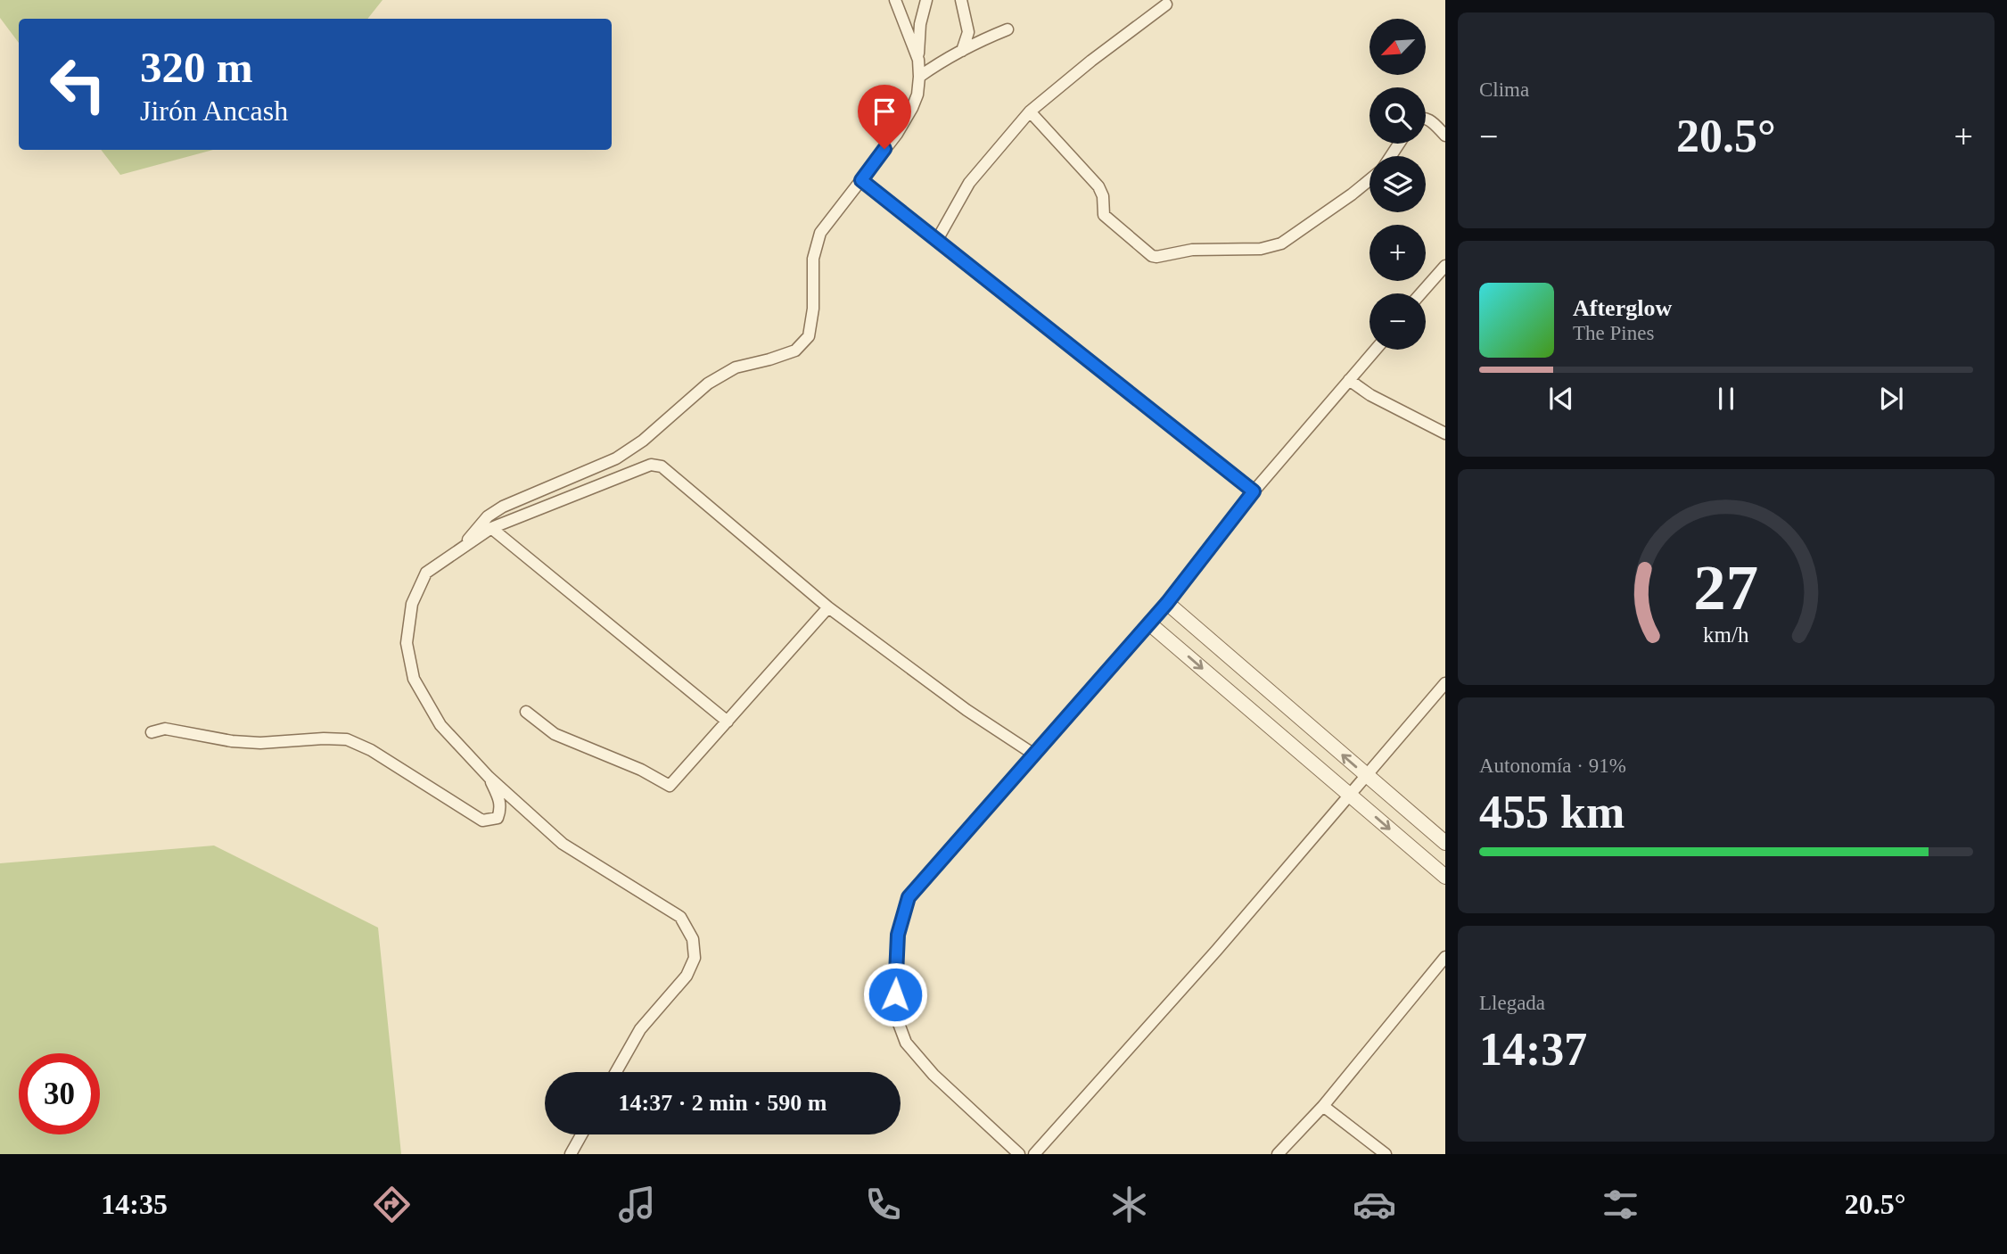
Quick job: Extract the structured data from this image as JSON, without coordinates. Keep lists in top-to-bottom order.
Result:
{
  "north": "bottom left",
  "page": {
    "tile": [
      "Clima",
      ["Autonomía · 91%", "455 km"],
      ["Llegada", "14:37"]
    ],
    "map_buttons": ["+", "−"],
    "turn": ["320 m", "Jirón Ancash"],
    "heat": ["−", "20.5°", "+"],
    "song": ["Afterglow", "The Pines"],
    "limit": "30",
    "trip": "14:37 · 2 min · 590 m",
    "tabs": ["14:35", "20.5°"],
    "gauge": ["27", "km/h"]
  }
}
